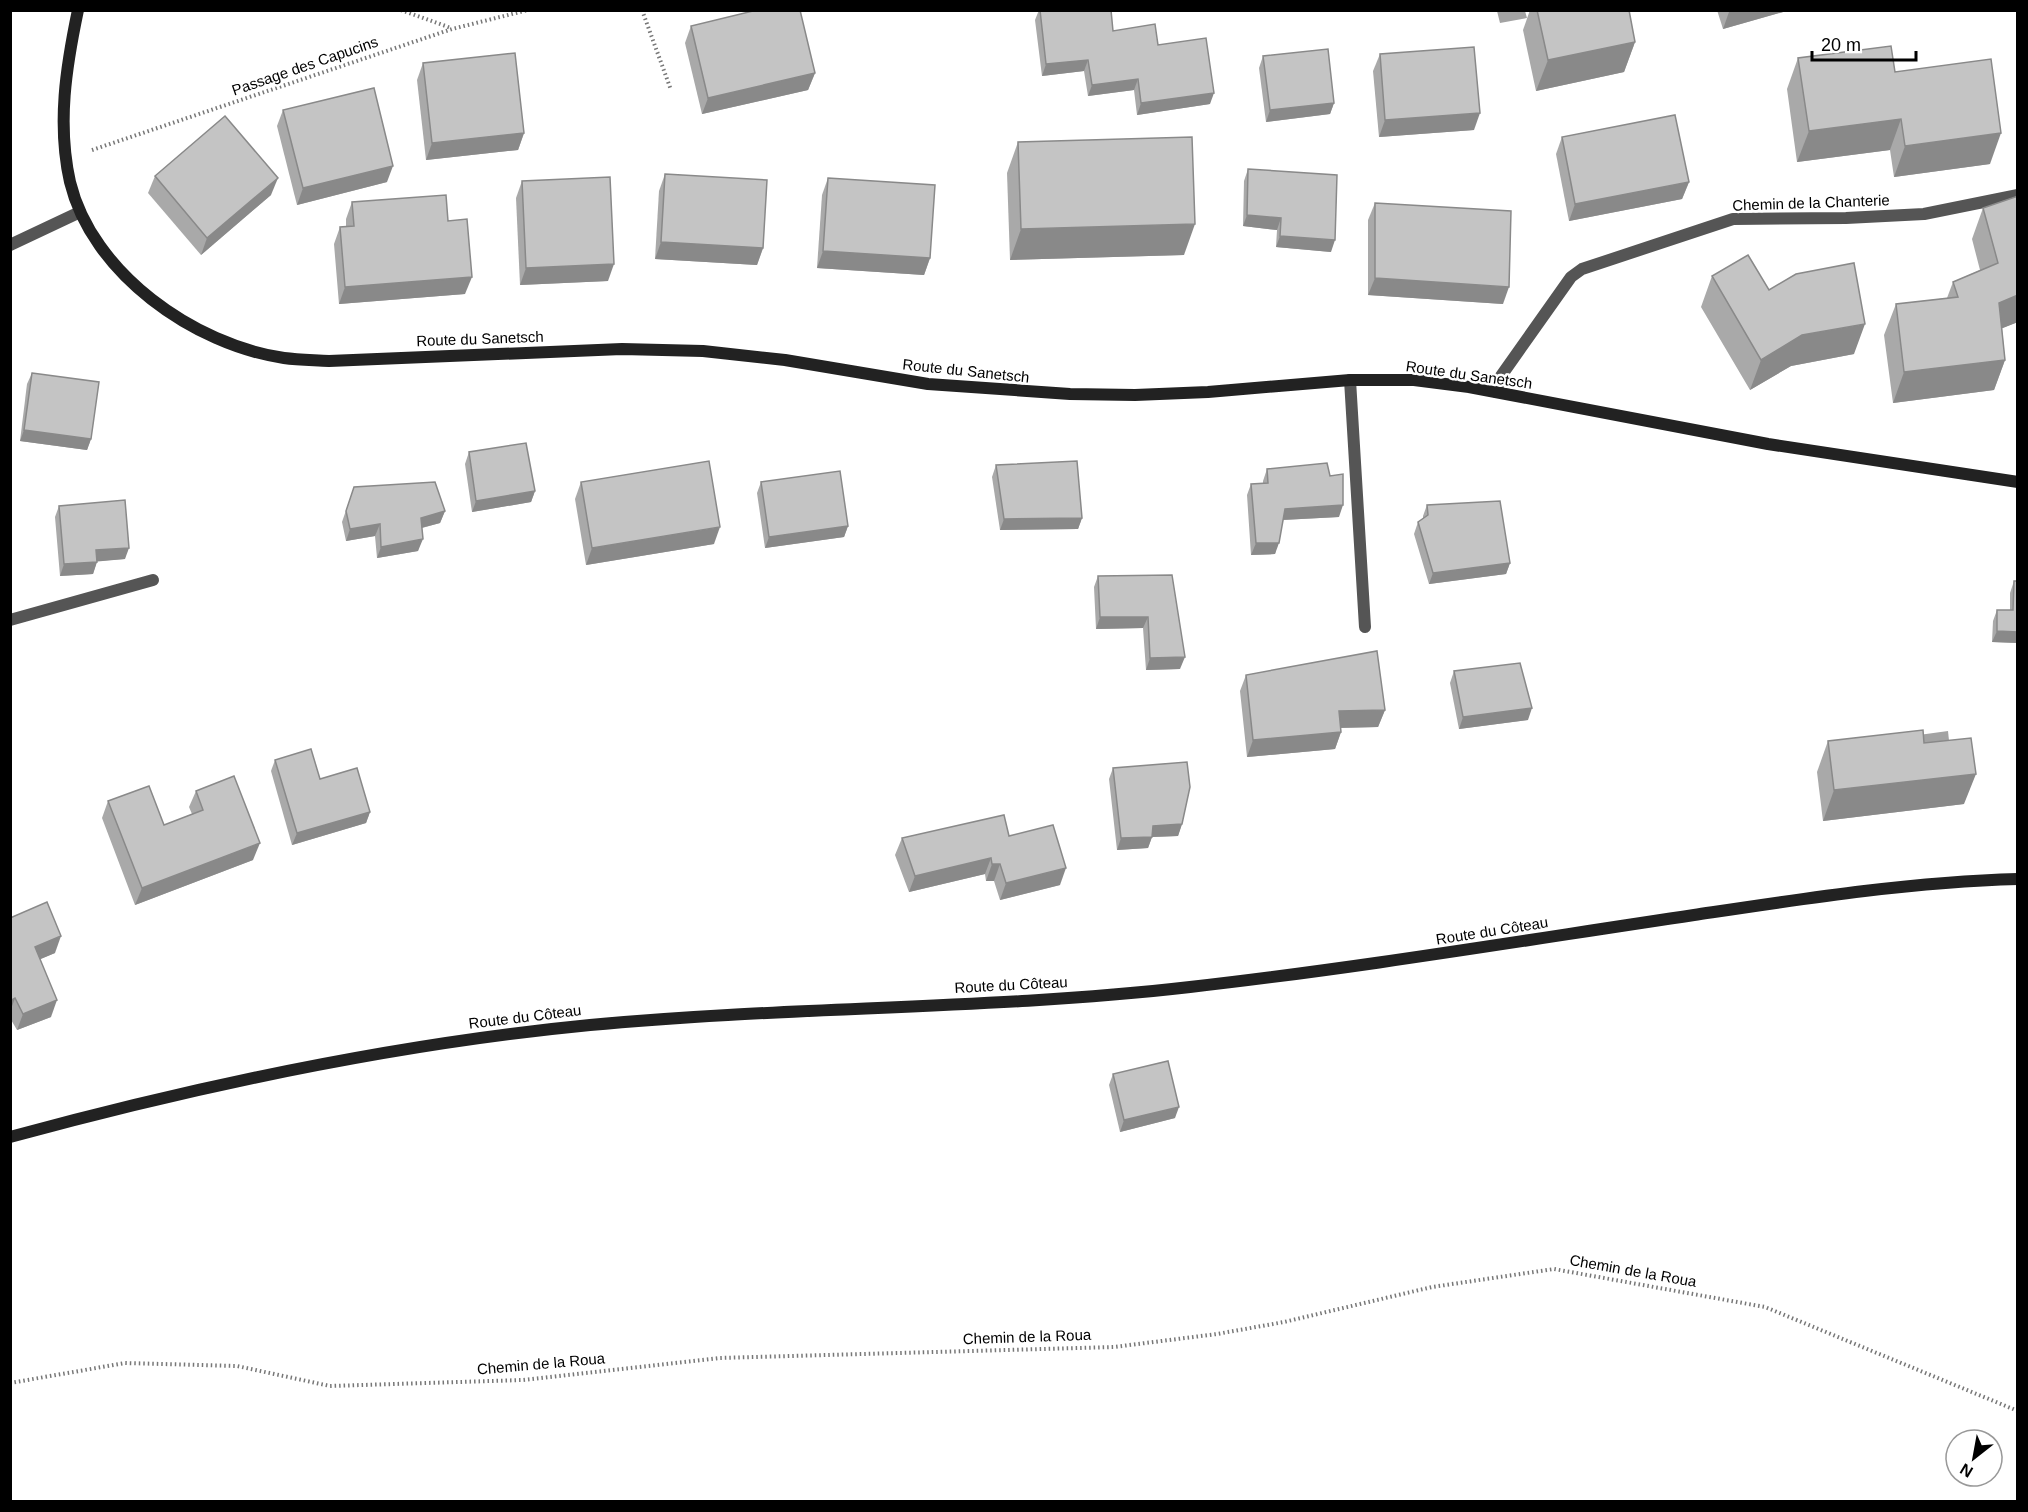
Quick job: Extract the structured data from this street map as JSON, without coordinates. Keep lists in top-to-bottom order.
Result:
{
  "streets": {
    "street": ["Chemin de la Chanterie", "Route du Sanetsch", "Route du Côteau"],
    "path": ["Passage des Capucins", "Chemin de la Roua"]
  },
  "crossings": [
    ["Chemin de la Chanterie", "Route du Sanetsch"]
  ],
  "scale_bar": "20 m",
  "north": "bottom left"
}
